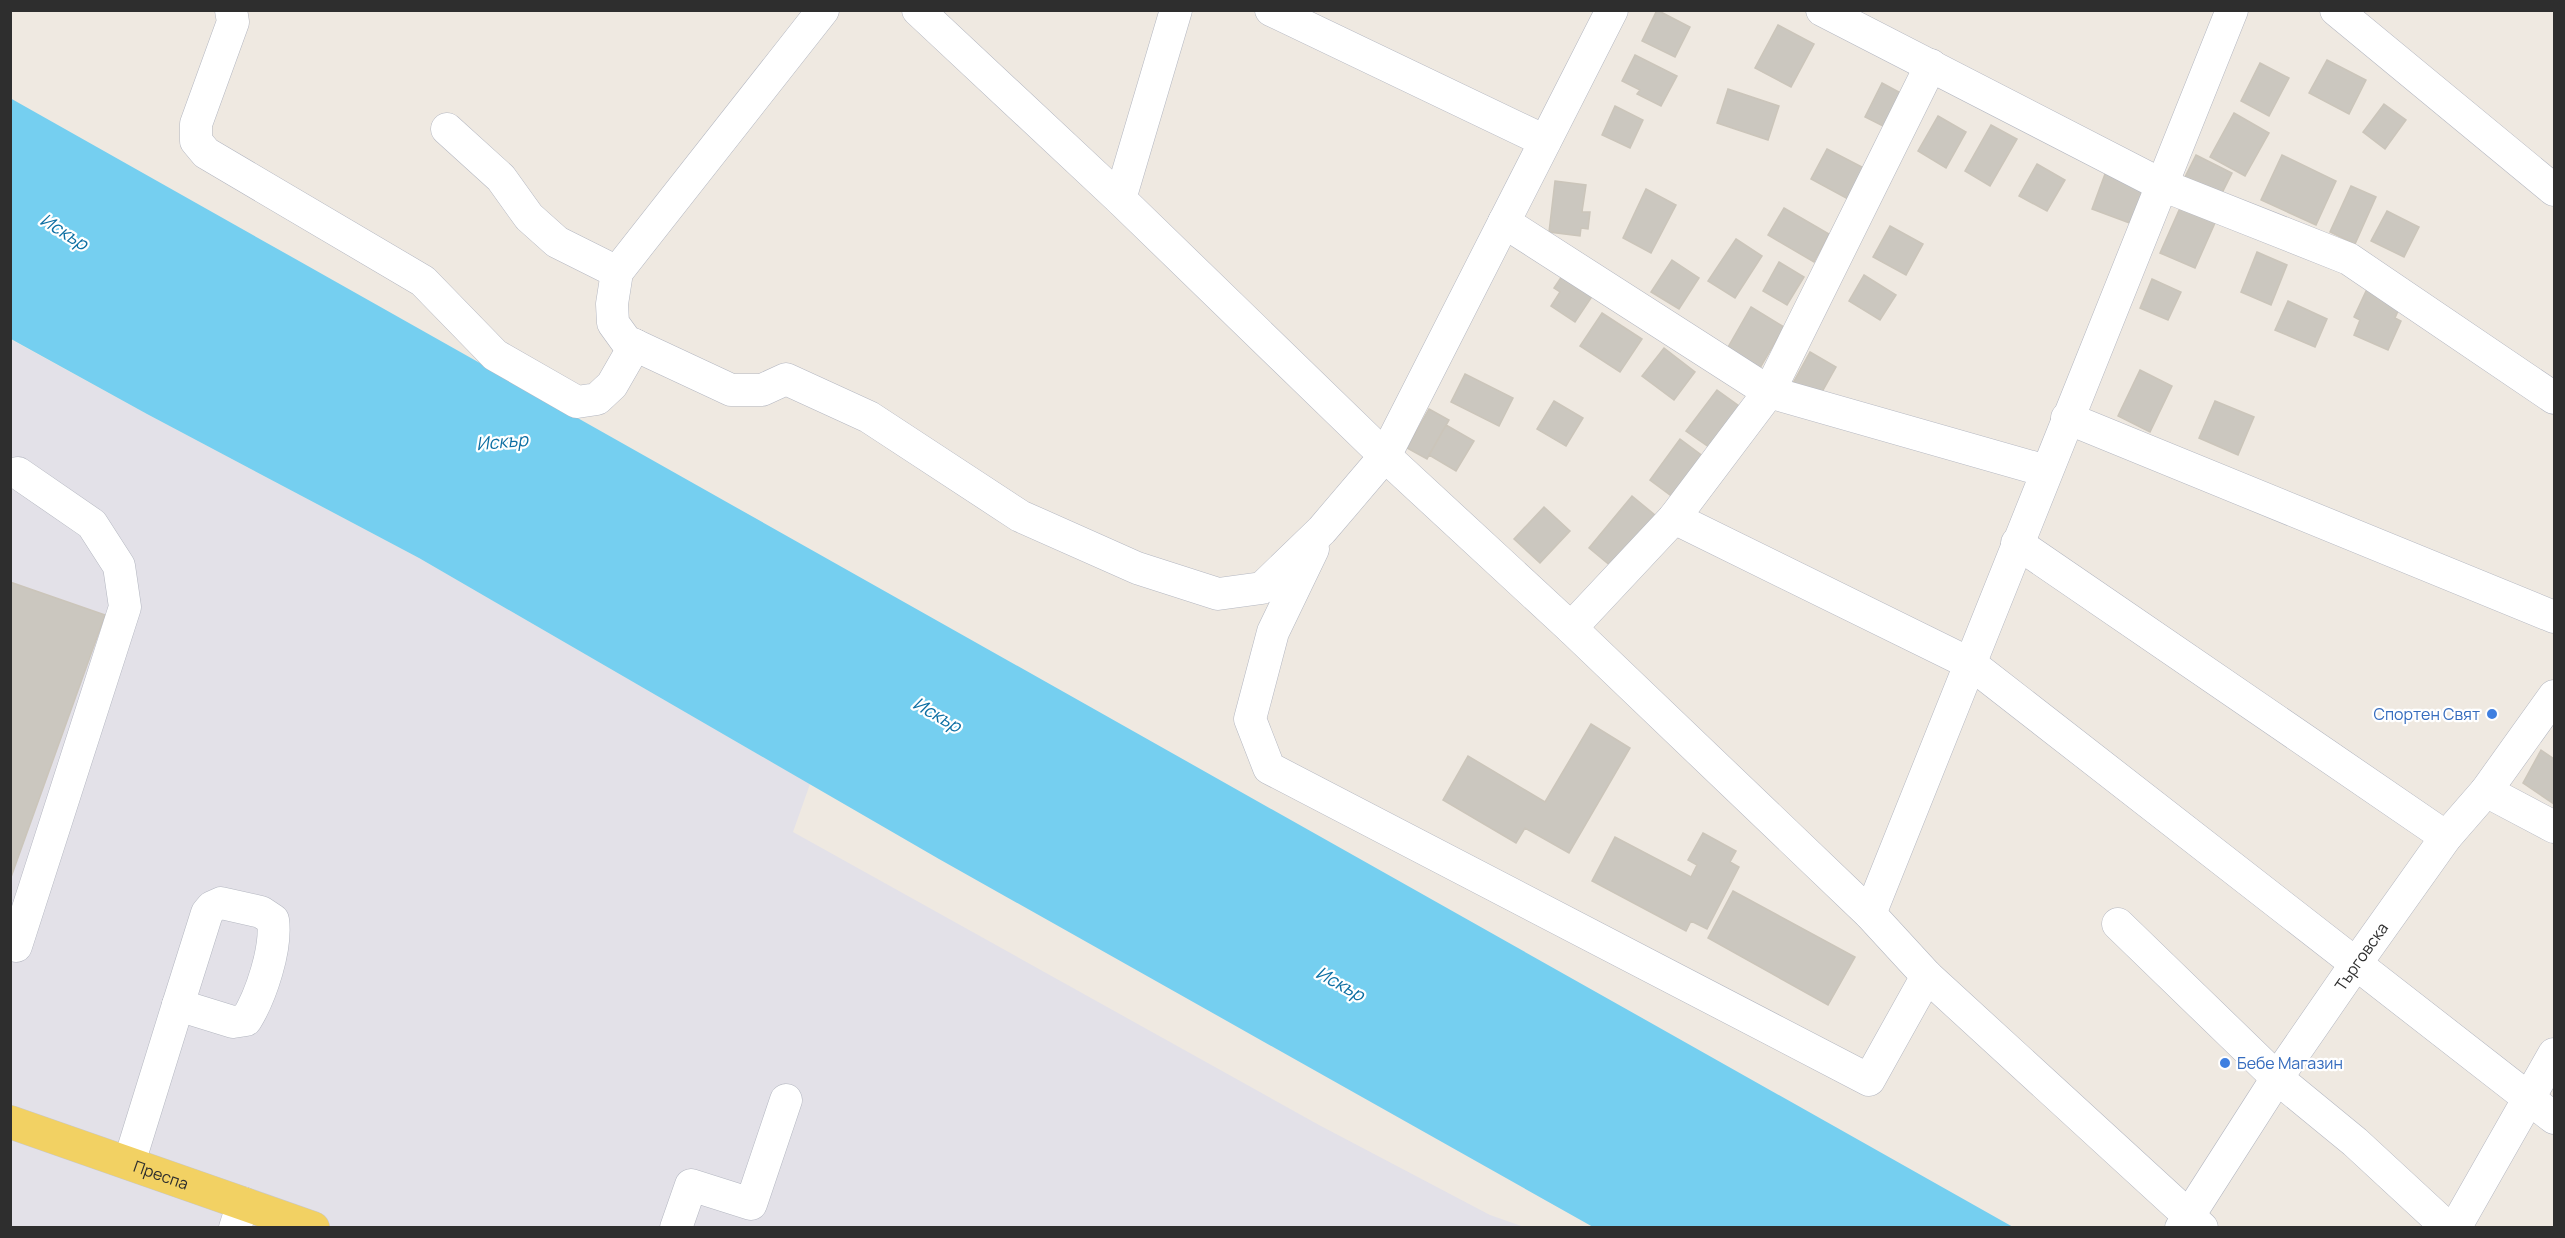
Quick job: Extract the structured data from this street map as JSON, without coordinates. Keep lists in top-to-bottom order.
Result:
{
  "streets": {
    "main road": ["Преспа"],
    "street": ["Търговска"]
  },
  "water": ["Искър"],
  "places": ["Спортен Свят", "Бебе Магазин"]
}
